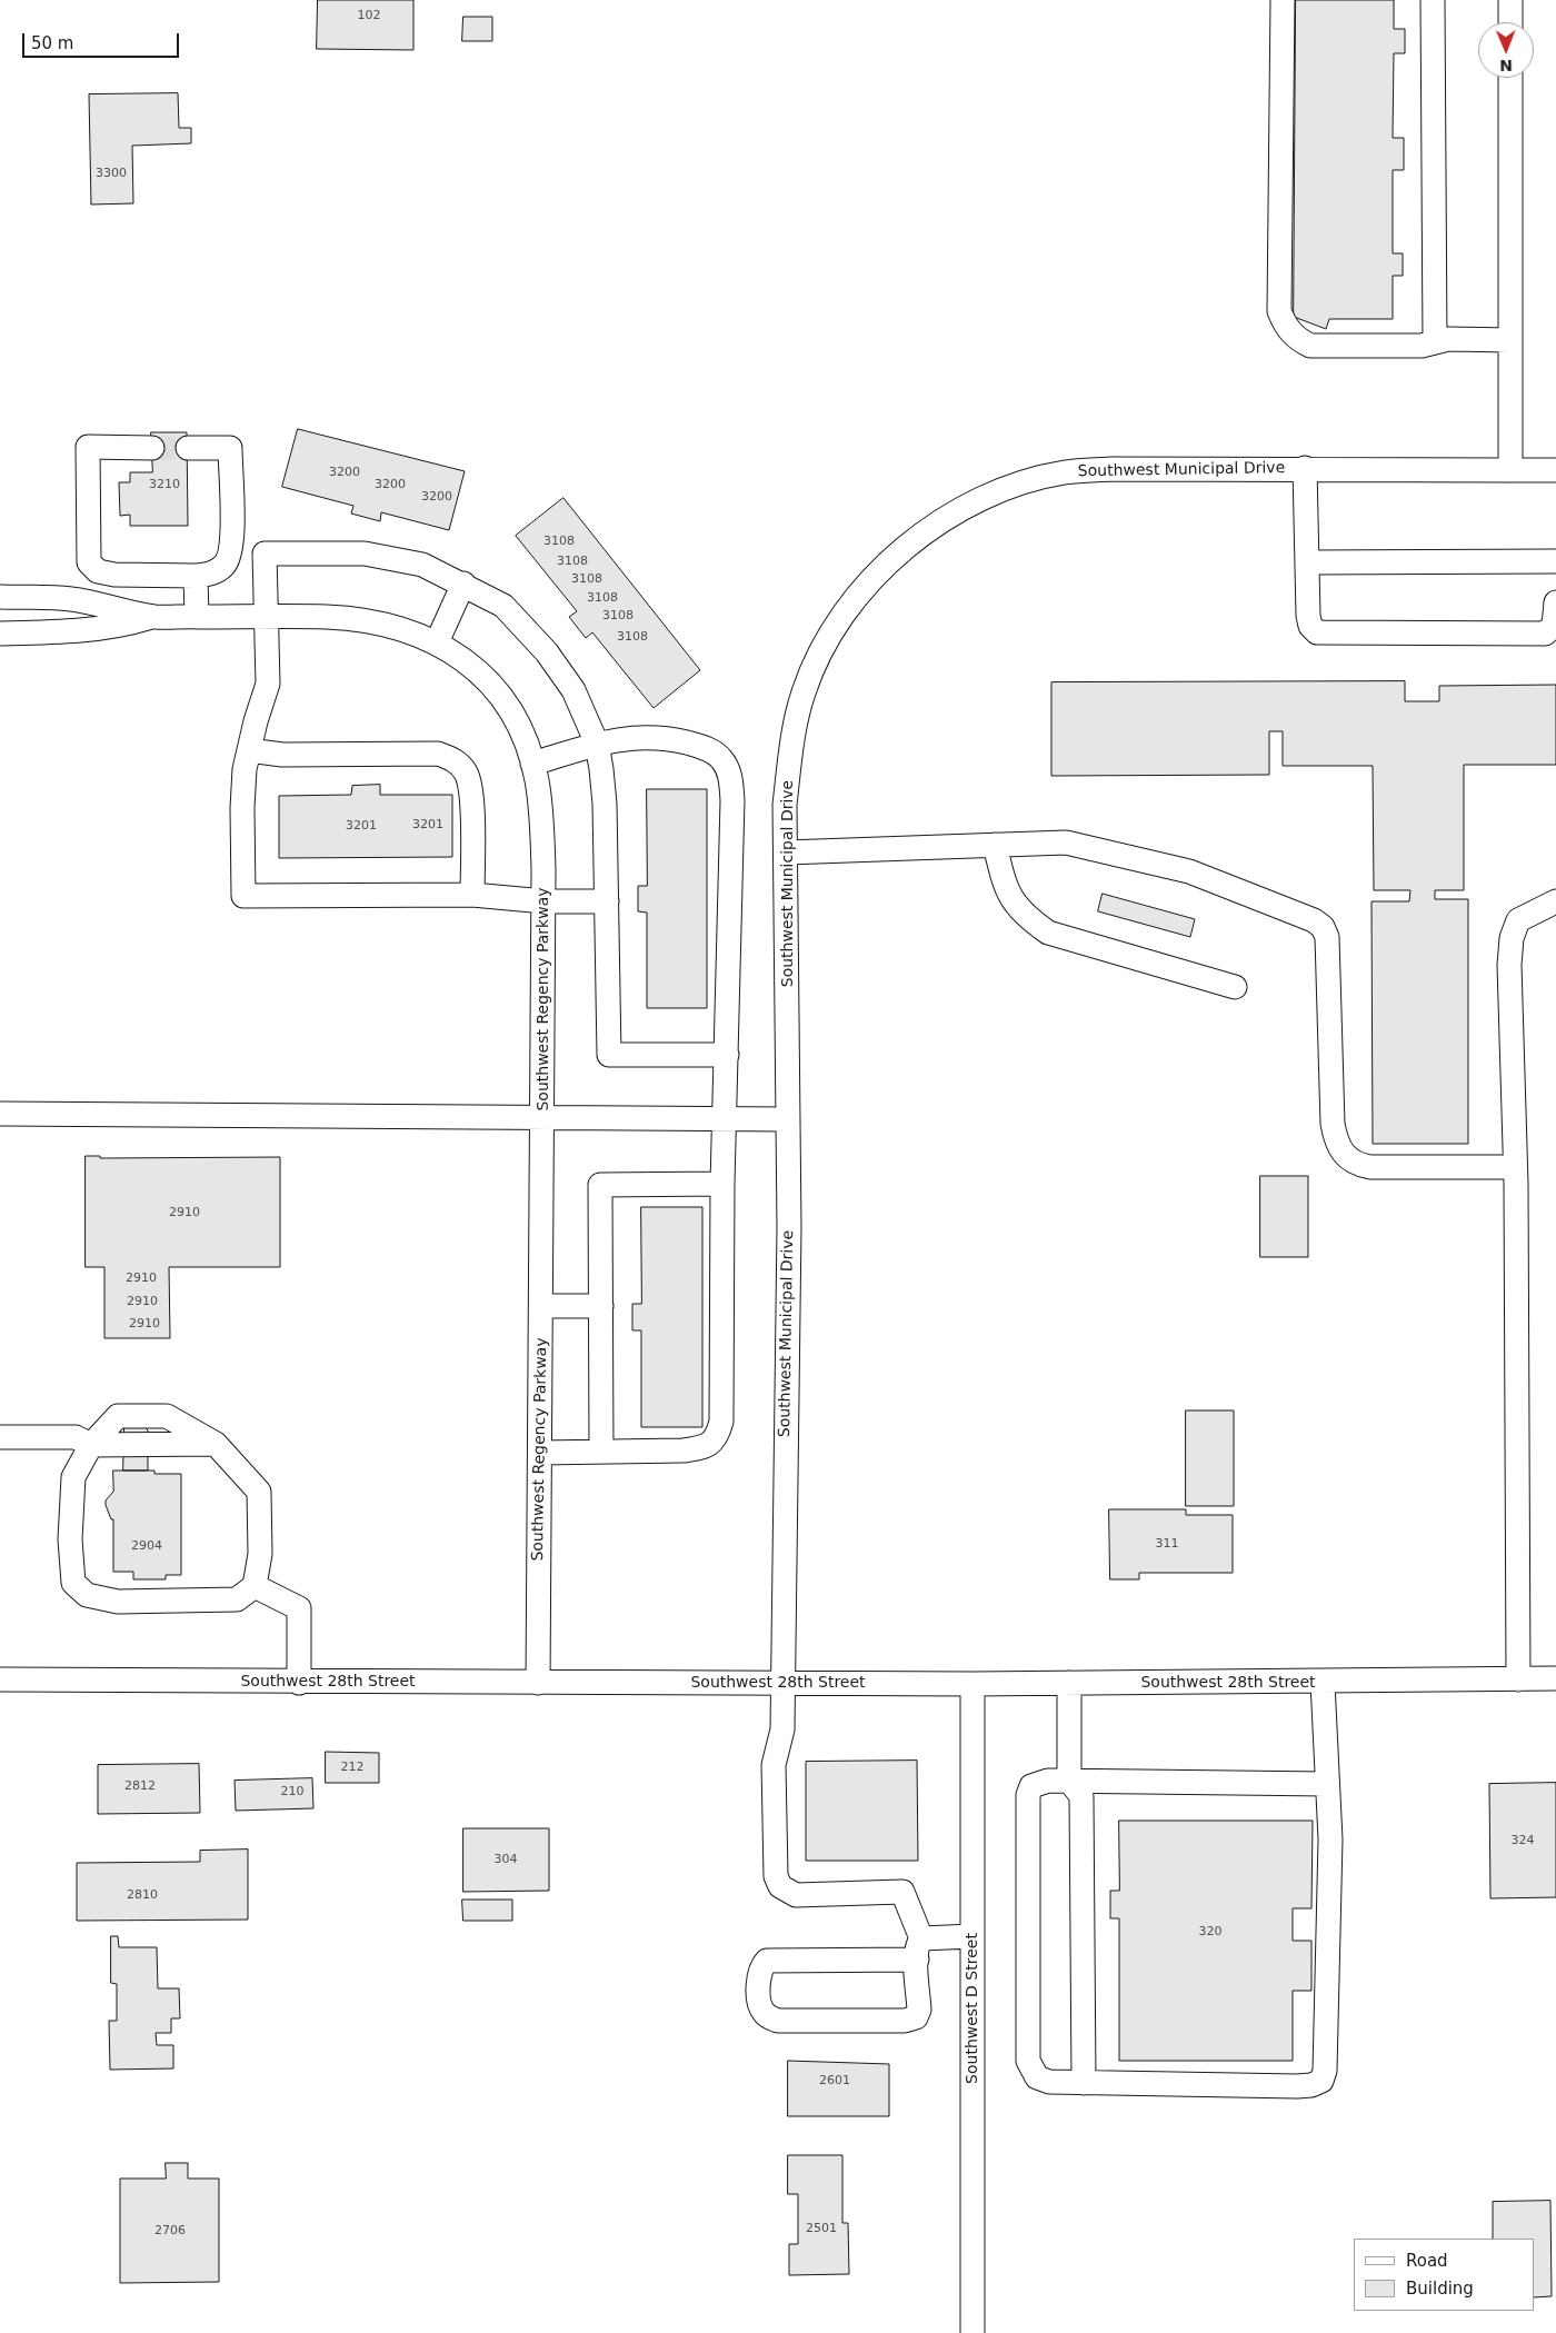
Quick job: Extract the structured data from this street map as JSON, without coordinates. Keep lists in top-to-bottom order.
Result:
{
  "streets": {
    "street": [
      "Southwest Municipal Drive",
      "Southwest Regency Parkway",
      "Southwest 28th Street",
      "Southwest D Street"
    ]
  },
  "crossings": [
    ["Southwest Municipal Drive", "Southwest 28th Street"],
    ["Southwest Regency Parkway", "Southwest 28th Street"],
    ["Southwest 28th Street", "Southwest D Street"]
  ],
  "house_numbers": [
    "102",
    "3300",
    "3200",
    "3210",
    "3200",
    "3200",
    "3108",
    "3108",
    "3108",
    "3108",
    "3108",
    "3108",
    "3201",
    "3201",
    "2910",
    "2910",
    "2910",
    "2910",
    "311",
    "2904",
    "212",
    "2812",
    "210",
    "324",
    "304",
    "2810",
    "320",
    "2601",
    "2501",
    "2706"
  ],
  "legend": ["Road", "Building"],
  "scale_bar": "50 m",
  "north": "bottom"
}
